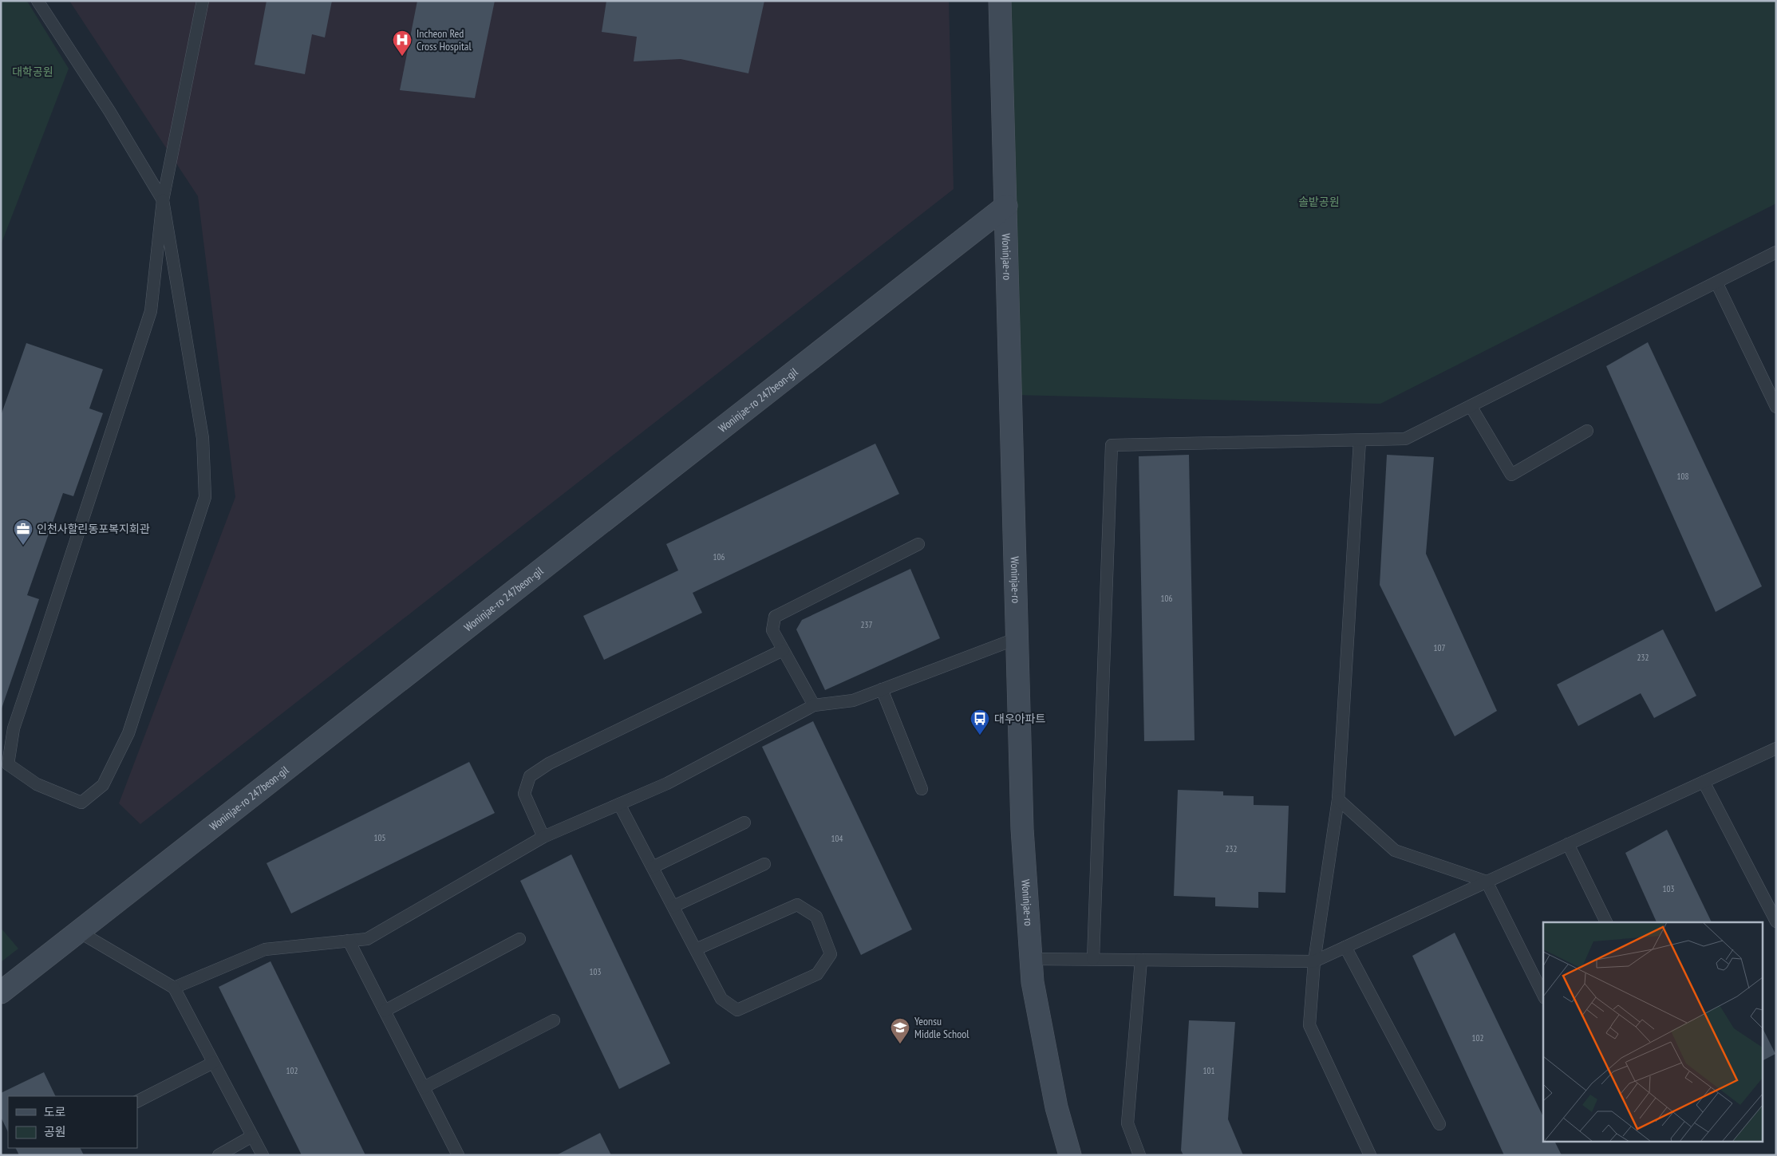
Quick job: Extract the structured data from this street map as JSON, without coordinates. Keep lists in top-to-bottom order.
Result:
{
  "streets": {
    "street": ["Woninjae-ro", "Woninjae-ro 247beon-gil"]
  },
  "crossings": [
    ["Woninjae-ro", "Woninjae-ro 247beon-gil"]
  ],
  "parks": ["대학공원", "솔밭공원"],
  "places": {
    "hospital": ["Incheon Red Cross Hospital"],
    "office": ["인천사할린동포복지회관"],
    "bus stop": ["대우아파트"],
    "school or university": ["Yeonsu Middle School"]
  },
  "house_numbers": [
    "108",
    "106",
    "106",
    "237",
    "107",
    "232",
    "105",
    "104",
    "232",
    "103",
    "103",
    "102",
    "102",
    "101"
  ],
  "legend": ["도로", "공원"]
}
